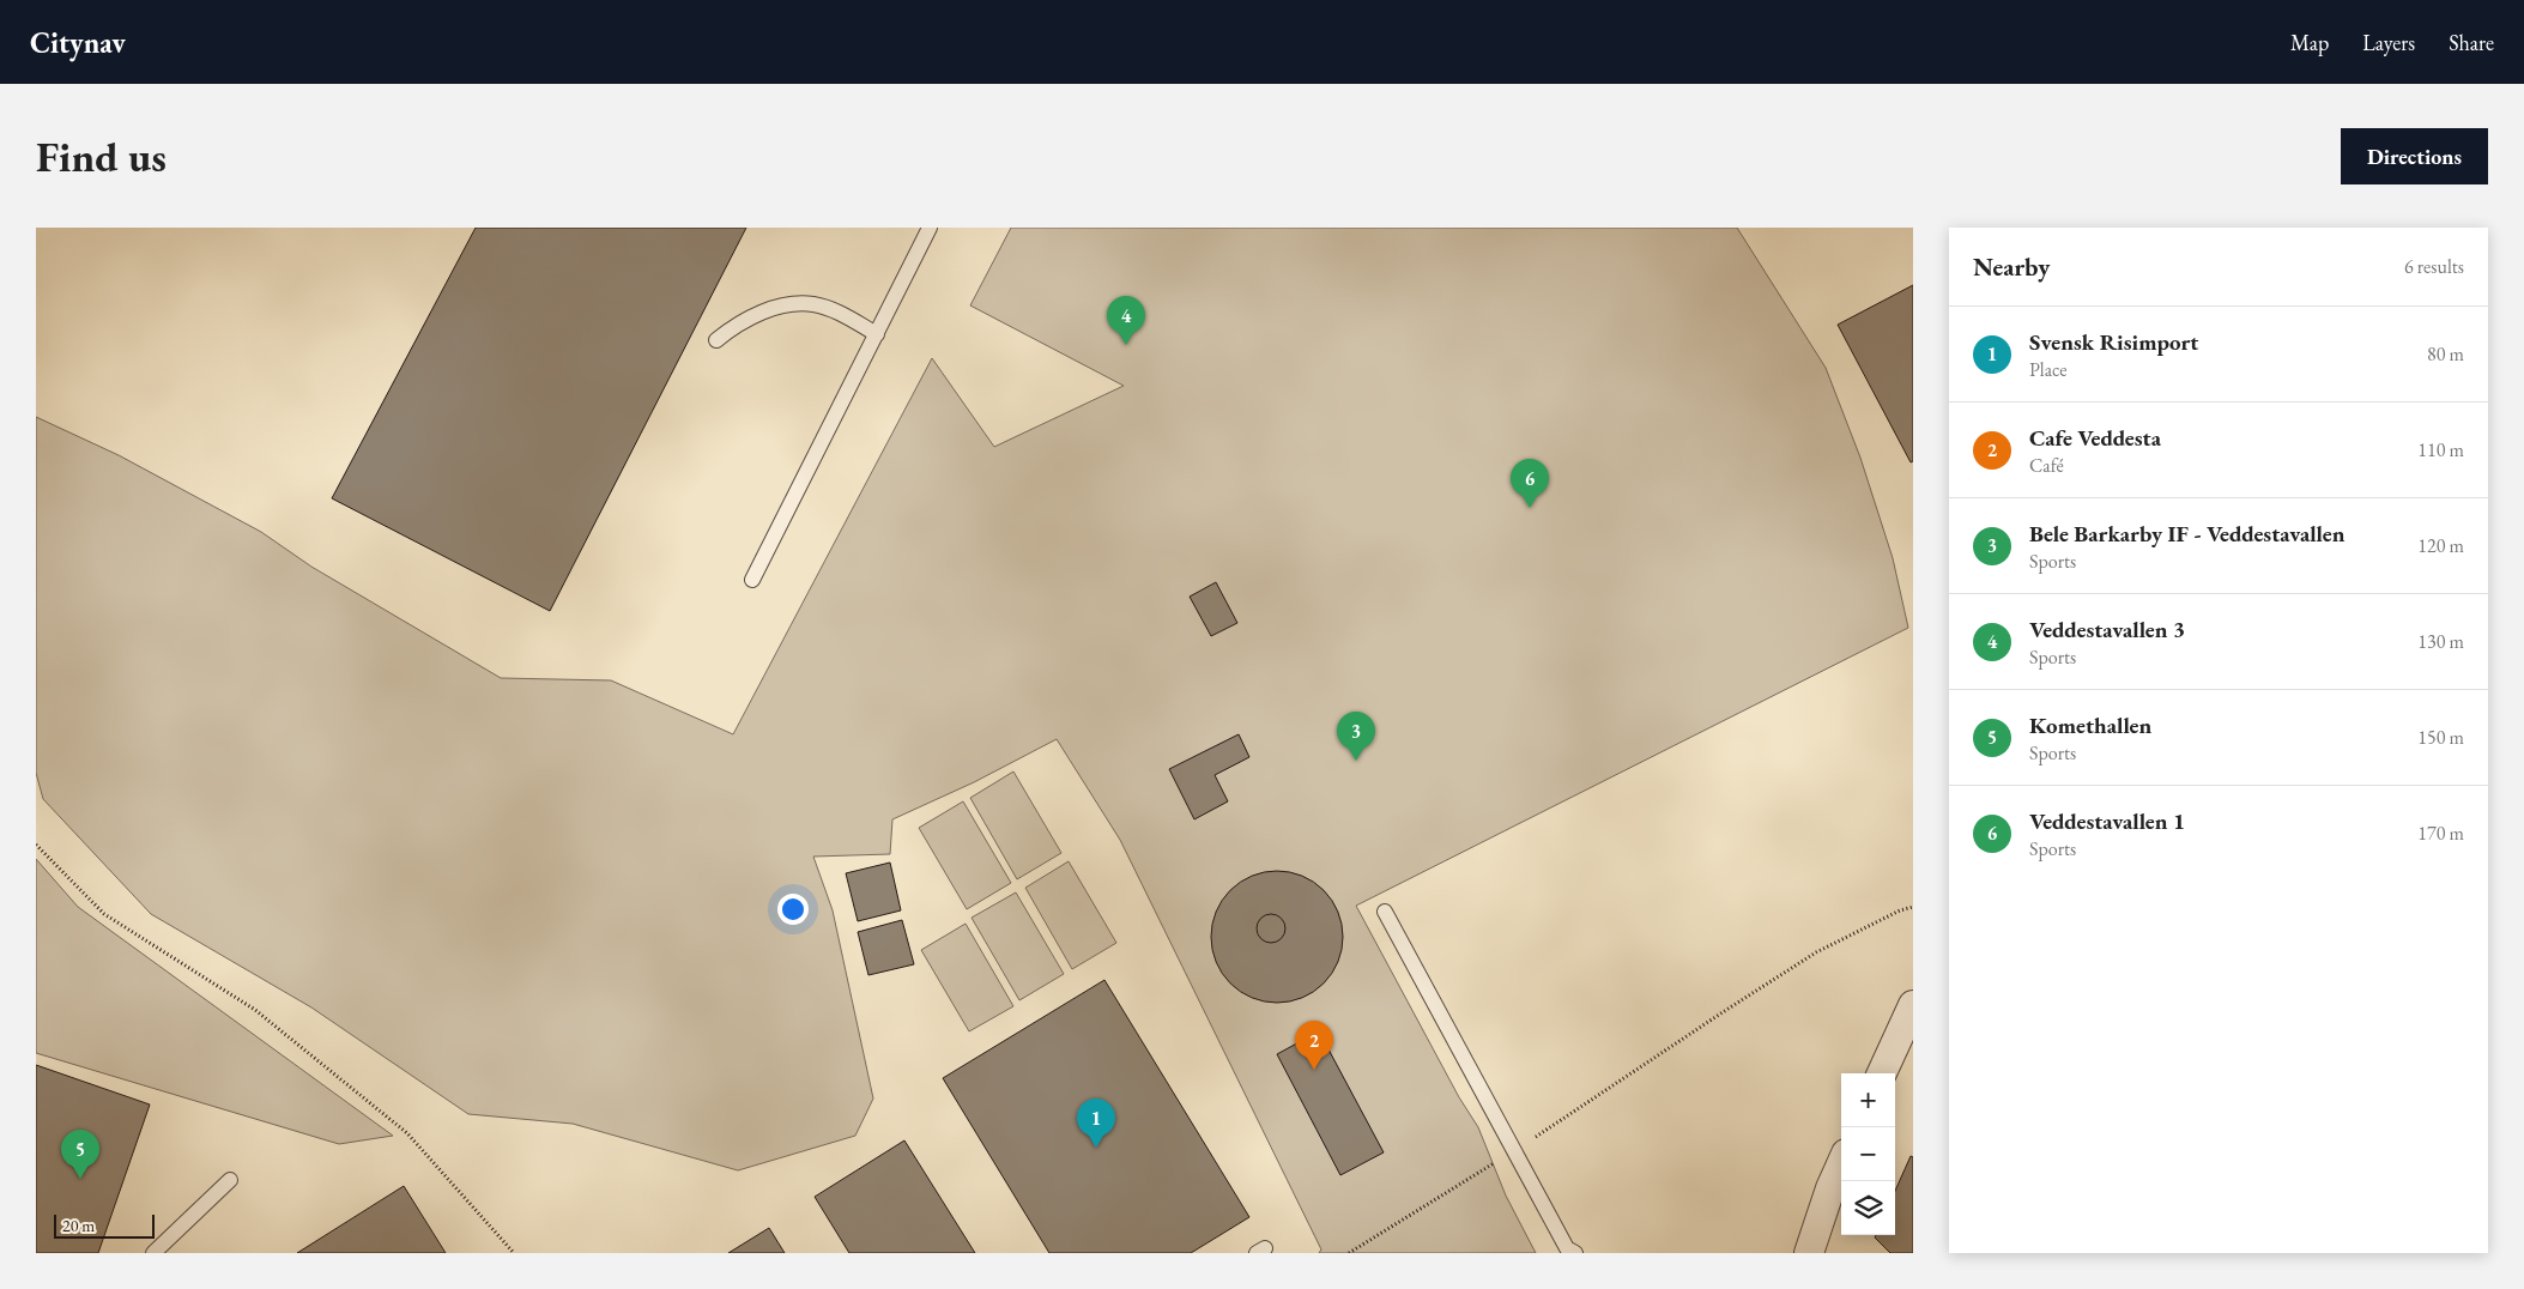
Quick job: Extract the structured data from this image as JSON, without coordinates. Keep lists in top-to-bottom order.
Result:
{
  "scale_bar": "20 m",
  "page": {
    "header": "Citynav",
    "nav": ["Map", "Layers", "Share"],
    "buttons": "Directions",
    "title": "Find us",
    "heading": ["Nearby", "6 results"],
    "pins": [
      "4",
      "6",
      "3",
      "2",
      "1",
      "5"
    ],
    "list": [
      {
        "mark": "1",
        "name": "Svensk Risimport",
        "note": "Place",
        "value": "80 m"
      },
      {
        "mark": "2",
        "name": "Cafe Veddesta",
        "note": "Café",
        "value": "110 m"
      },
      {
        "mark": "3",
        "name": "Bele Barkarby IF - Veddestavallen",
        "note": "Sports",
        "value": "120 m"
      },
      {
        "mark": "4",
        "name": "Veddestavallen 3",
        "note": "Sports",
        "value": "130 m"
      },
      {
        "mark": "5",
        "name": "Komethallen",
        "note": "Sports",
        "value": "150 m"
      },
      {
        "mark": "6",
        "name": "Veddestavallen 1",
        "note": "Sports",
        "value": "170 m"
      }
    ],
    "map_buttons": ["+", "−"],
    "scale": "20 m"
  }
}
